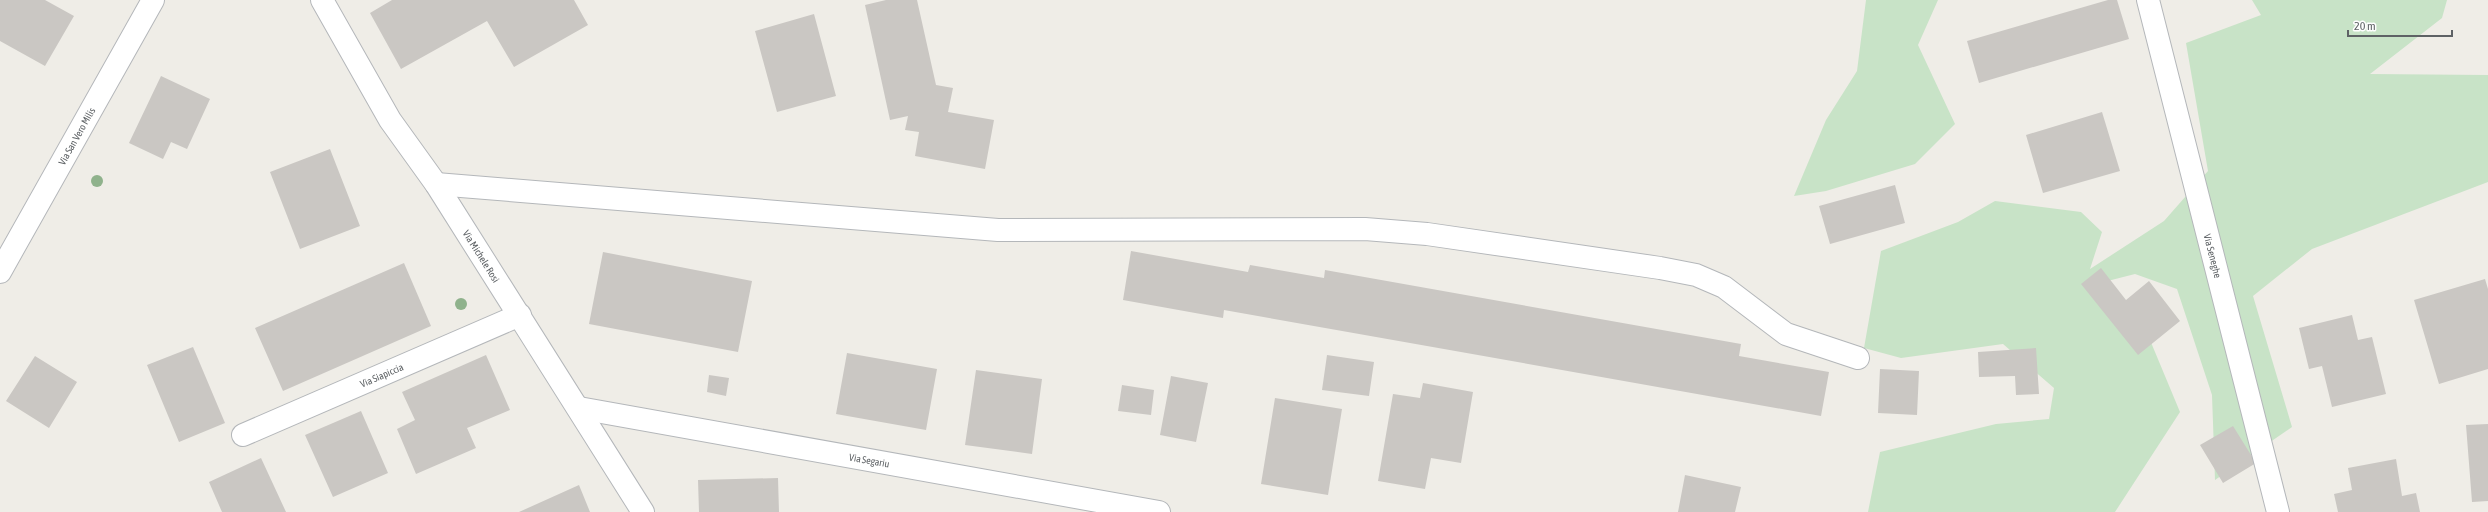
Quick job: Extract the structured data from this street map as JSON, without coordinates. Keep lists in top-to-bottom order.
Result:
{
  "streets": {
    "street": [
      "Via San Vero Milis",
      "Via Michele Rosi",
      "Via Seneghe",
      "Via Siapiccia",
      "Via Segariu"
    ]
  },
  "crossings": [
    ["Via Michele Rosi", "Via Siapiccia"],
    ["Via Michele Rosi", "Via Segariu"]
  ],
  "scale_bar": "20 m"
}
